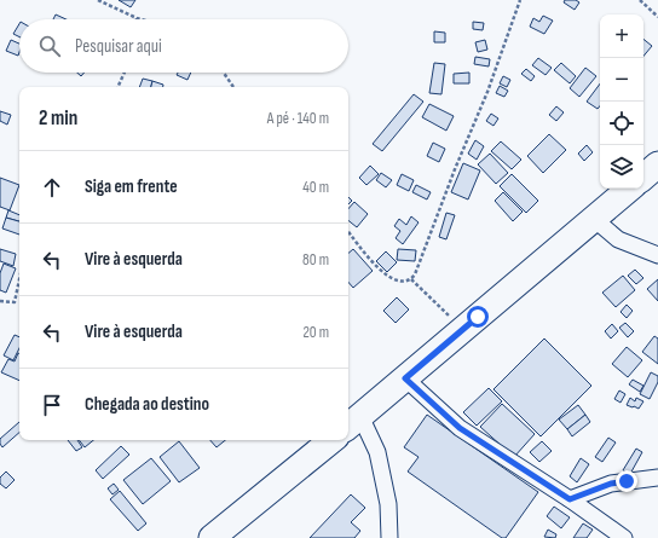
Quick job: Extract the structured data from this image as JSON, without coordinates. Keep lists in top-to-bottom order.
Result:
{
  "page": {
    "map_buttons": ["+", "−"],
    "search": "Pesquisar aqui",
    "heading": ["2 min", "A pé · 140 m"],
    "list": [
      ["Siga em frente", "40 m"],
      ["Vire à esquerda", "80 m"],
      ["Vire à esquerda", "20 m"],
      "Chegada ao destino"
    ]
  }
}
